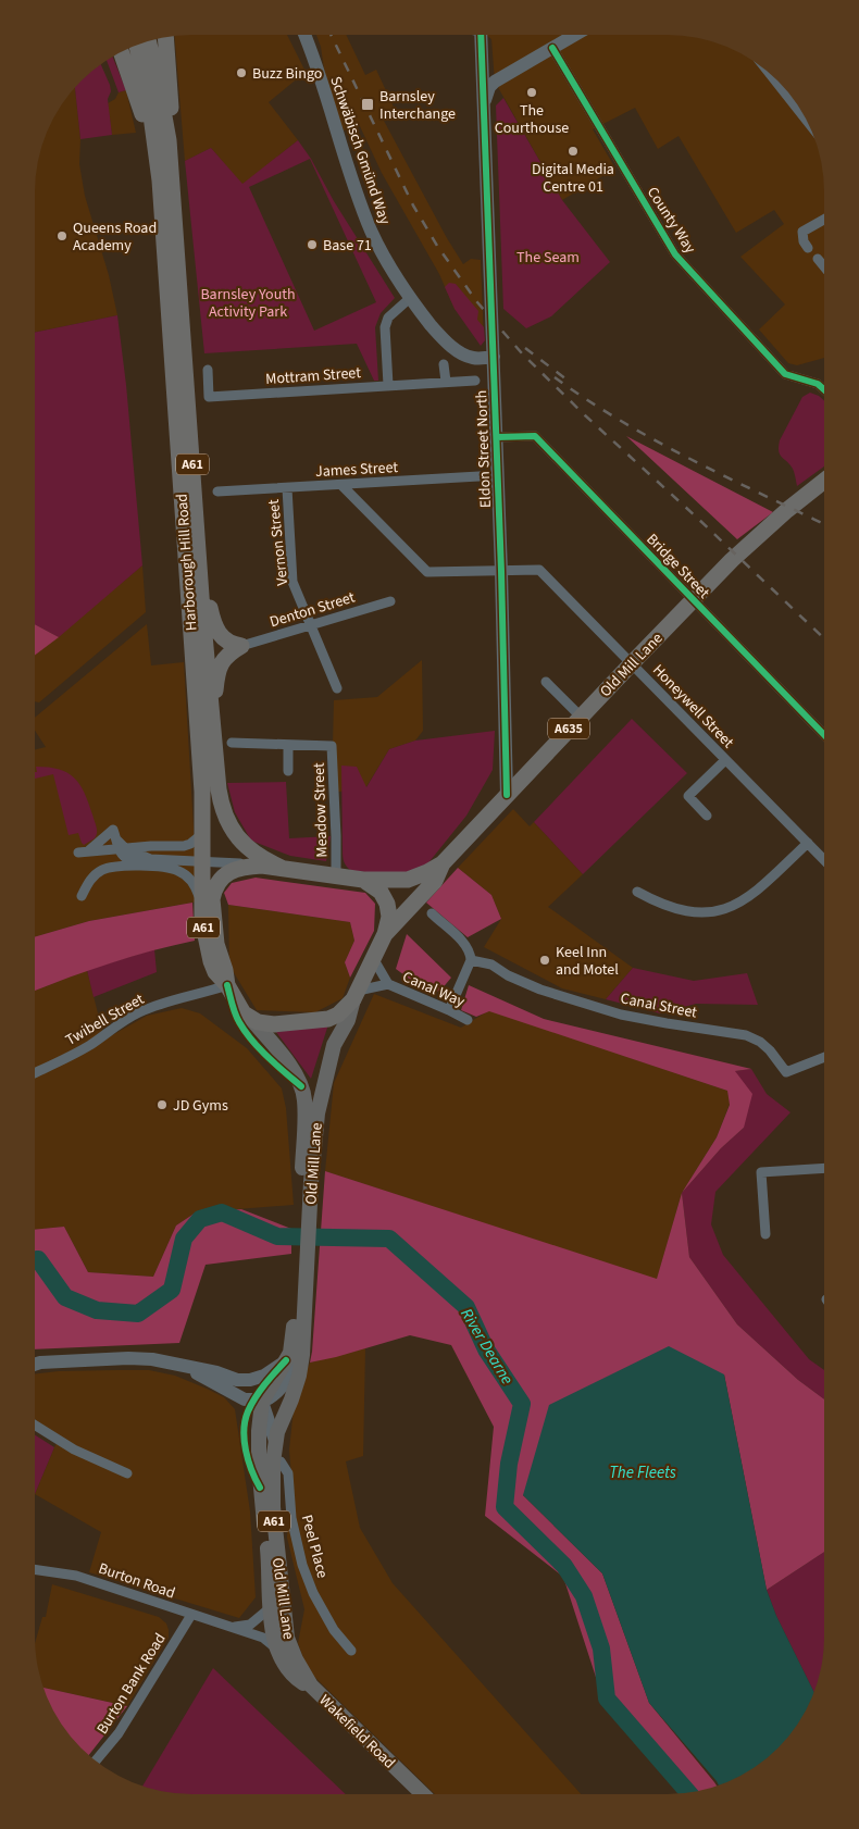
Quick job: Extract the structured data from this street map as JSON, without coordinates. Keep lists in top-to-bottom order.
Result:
{
  "streets": {
    "highway": [
      "A61",
      "Harborough Hill Road",
      "Old Mill Lane",
      "A635"
    ],
    "main road": ["Wakefield Road"],
    "street": [
      "Schwäbisch Gmünd Way",
      "County Way",
      "Mottram Street",
      "Eldon Street North",
      "James Street",
      "Vernon Street",
      "Bridge Street",
      "Denton Street",
      "Honeywell Street",
      "Meadow Street",
      "Canal Way",
      "Canal Street",
      "Twibell Street",
      "Peel Place",
      "Burton Road",
      "Burton Bank Road"
    ]
  },
  "crossings": [
    ["Schwäbisch Gmünd Way", "Eldon Street North"],
    ["Eldon Street North", "James Street"],
    ["Eldon Street North", "Bridge Street"],
    ["Eldon Street North", "Old Mill Lane"],
    ["Eldon Street North", "Honeywell Street"],
    ["A61", "Harborough Hill Road"],
    ["James Street", "Vernon Street"],
    ["James Street", "Honeywell Street"],
    ["Vernon Street", "Denton Street"],
    ["Harborough Hill Road", "Old Mill Lane"],
    ["Harborough Hill Road", "Meadow Street"],
    ["Harborough Hill Road", "Canal Way"],
    ["Harborough Hill Road", "Twibell Street"],
    ["Bridge Street", "Old Mill Lane"],
    ["Old Mill Lane", "Honeywell Street"],
    ["Old Mill Lane", "Meadow Street"],
    ["Old Mill Lane", "Canal Way"],
    ["Old Mill Lane", "Twibell Street"],
    ["Old Mill Lane", "Peel Place"],
    ["Old Mill Lane", "Burton Road"],
    ["Old Mill Lane", "Wakefield Road"],
    ["Meadow Street", "Canal Way"],
    ["Meadow Street", "Twibell Street"],
    ["Canal Way", "Twibell Street"],
    ["Burton Road", "Burton Bank Road"]
  ],
  "water": ["River Dearne", "The Fleets"],
  "parks": ["The Seam", "Barnsley Youth Activity Park"],
  "places": {
    "other": [
      "Buzz Bingo",
      "The Courthouse",
      "Digital Media Centre 01",
      "Queens Road Academy",
      "Base 71",
      "Keel Inn and Motel",
      "JD Gyms"
    ],
    "transit": ["Barnsley Interchange"]
  }
}
